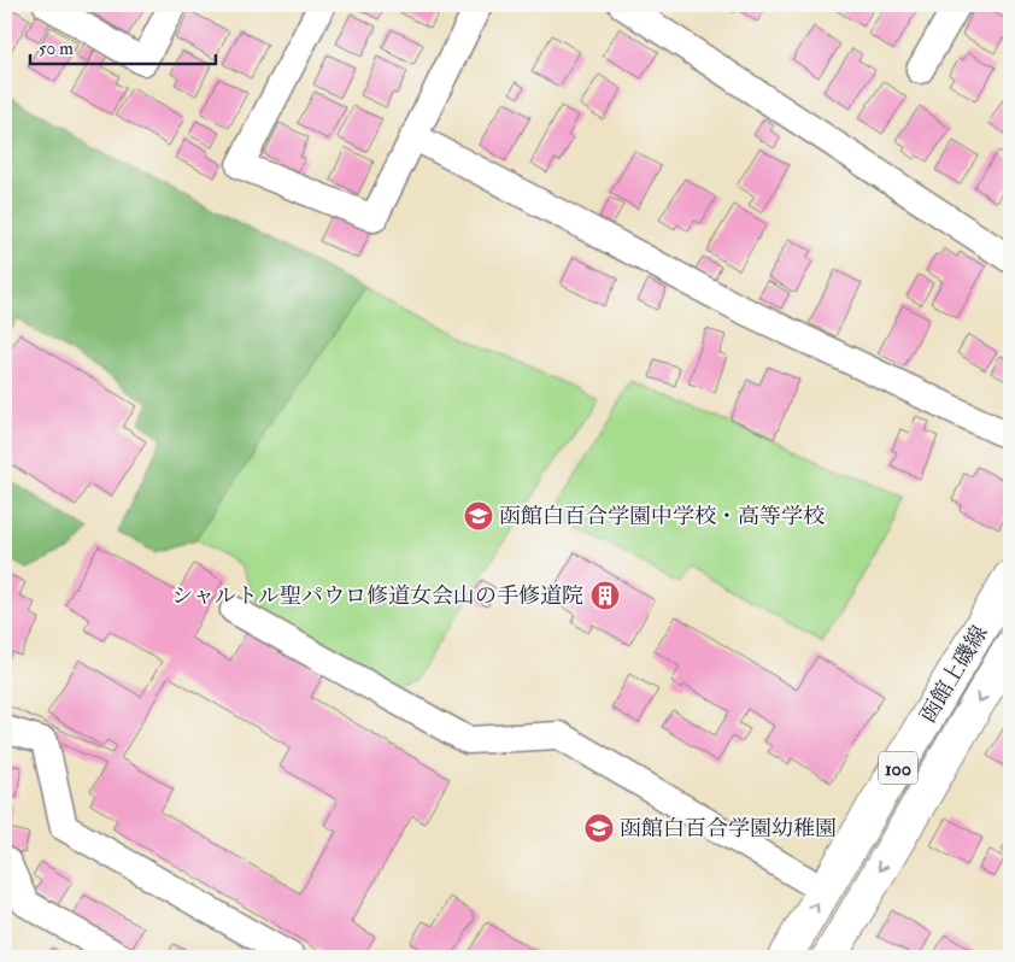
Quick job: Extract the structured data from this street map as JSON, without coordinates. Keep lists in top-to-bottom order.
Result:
{
  "streets": {
    "main road": ["函館上磯線", "100"]
  },
  "places": {
    "school or university": ["函館白百合学園中学校・高等学校", "函館白百合学園幼稚園"],
    "building": ["シャルトル聖パウロ修道女会山の手修道院"]
  },
  "scale_bar": "50 m"
}
